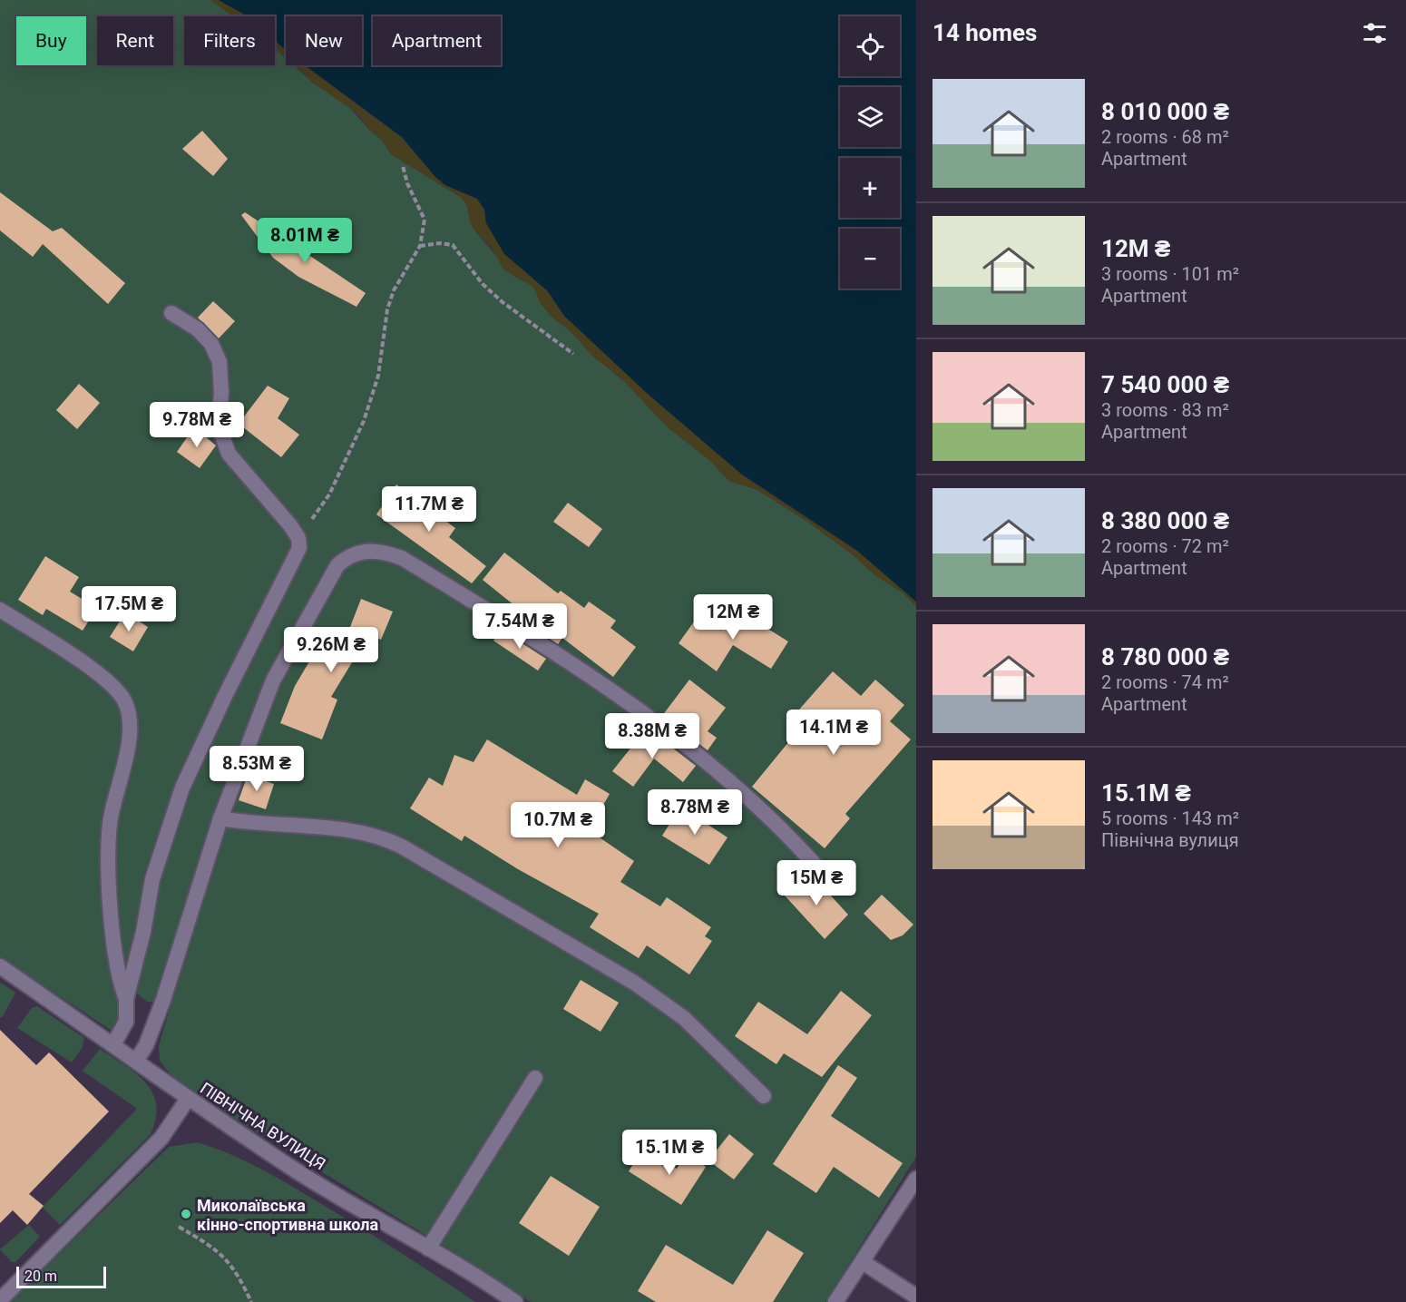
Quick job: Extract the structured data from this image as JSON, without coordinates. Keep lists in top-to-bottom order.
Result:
{
  "streets": {
    "street": ["ПІВНІЧНА ВУЛИЦЯ"]
  },
  "places": ["Миколаївська кінно-спортивна школа"],
  "scale_bar": "20 m",
  "page": {
    "heading": "14 homes",
    "map_buttons": ["+", "−"],
    "chip": [
      "Buy",
      "Rent",
      "Filters",
      "New",
      "Apartment"
    ],
    "list": [
      {
        "name": "8 010 000 ₴",
        "note": "2 rooms · 68 m² · Apartment"
      },
      {
        "name": "12M ₴",
        "note": "3 rooms · 101 m² · Apartment"
      },
      {
        "name": "7 540 000 ₴",
        "note": "3 rooms · 83 m² · Apartment"
      },
      {
        "name": "8 380 000 ₴",
        "note": "2 rooms · 72 m² · Apartment"
      },
      {
        "name": "8 780 000 ₴",
        "note": "2 rooms · 74 m² · Apartment"
      },
      {
        "name": "15.1M ₴",
        "note": "5 rooms · 143 m² · Північна вулиця"
      }
    ],
    "price": [
      "8.01M ₴",
      "9.78M ₴",
      "11.7M ₴",
      "17.5M ₴",
      "12M ₴",
      "7.54M ₴",
      "9.26M ₴",
      "14.1M ₴",
      "8.38M ₴",
      "8.53M ₴",
      "8.78M ₴",
      "10.7M ₴",
      "15M ₴",
      "15.1M ₴"
    ],
    "scale": "20 m"
  }
}
